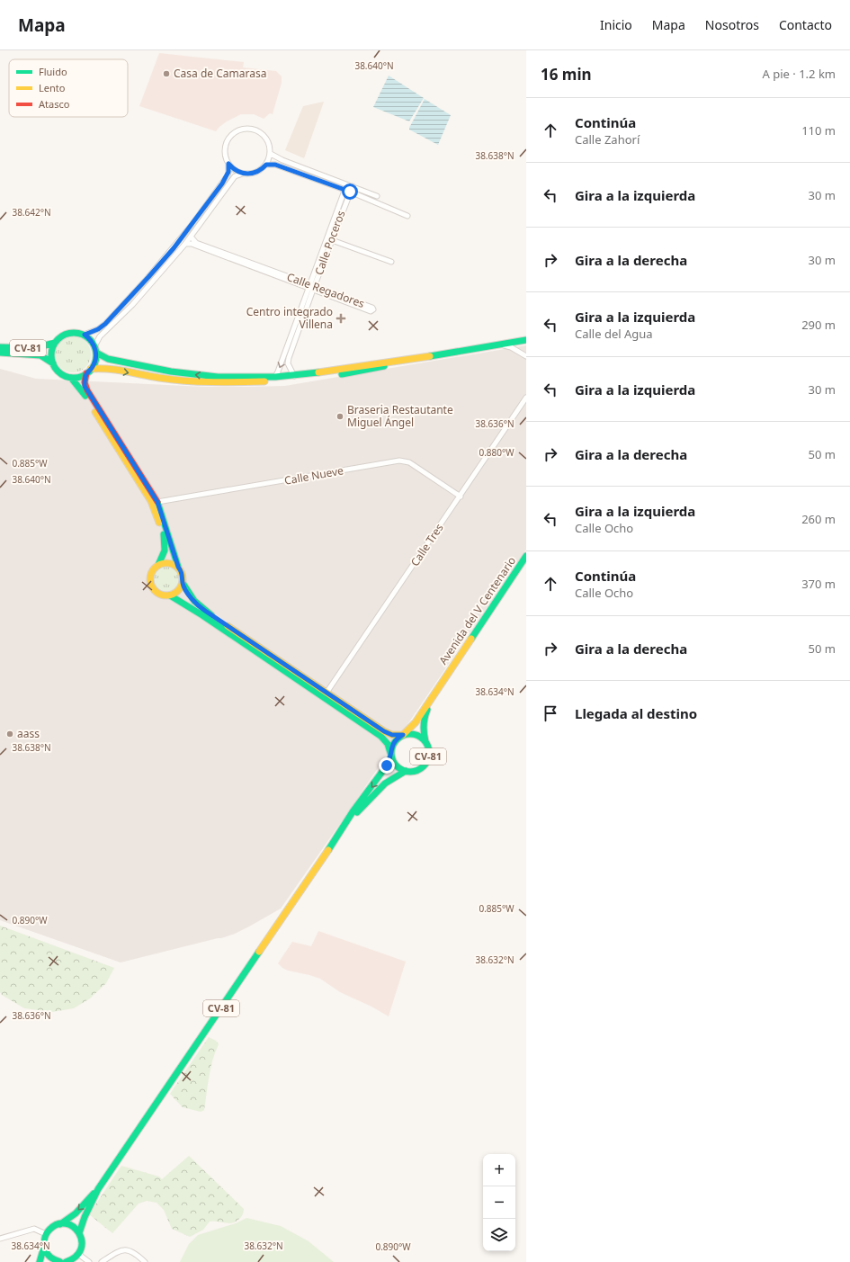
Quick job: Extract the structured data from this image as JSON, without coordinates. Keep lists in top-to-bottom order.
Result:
{
  "streets": {
    "main road": ["CV-81", "Avenida del V Centenario"],
    "street": [
      "Calle Poceros",
      "Calle Regadores",
      "Calle Nueve",
      "Calle Tres"
    ]
  },
  "crossings": [
    ["Calle Poceros", "Calle Regadores"],
    ["CV-81", "Calle Nueve"],
    ["CV-81", "Calle Tres"],
    ["CV-81", "Avenida del V Centenario"],
    ["Calle Nueve", "Calle Tres"]
  ],
  "places": {
    "other": ["Casa de Camarasa", "Braseria Restautante Miguel Ángel", "aass"],
    "health": ["Centro integrado Villena"]
  },
  "legend": ["Fluido", "Lento", "Atasco"],
  "page": {
    "header": "Mapa",
    "nav": [
      "Inicio",
      "Mapa",
      "Nosotros",
      "Contacto"
    ],
    "heading": ["16 min", "A pie · 1.2 km"],
    "list": [
      ["Continúa", "Calle Zahorí", "110 m"],
      ["Gira a la izquierda", "30 m"],
      ["Gira a la derecha", "30 m"],
      ["Gira a la izquierda", "Calle del Agua", "290 m"],
      ["Gira a la izquierda", "30 m"],
      ["Gira a la derecha", "50 m"],
      ["Gira a la izquierda", "Calle Ocho", "260 m"],
      ["Continúa", "Calle Ocho", "370 m"],
      ["Gira a la derecha", "50 m"],
      "Llegada al destino"
    ],
    "map_buttons": ["+", "−"]
  },
  "coordinates": [
    "38.640°N",
    "38.638°N",
    "38.642°N",
    "38.636°N",
    "0.880°W",
    "0.885°W",
    "38.634°N",
    "0.890°W",
    "38.632°N"
  ]
}
